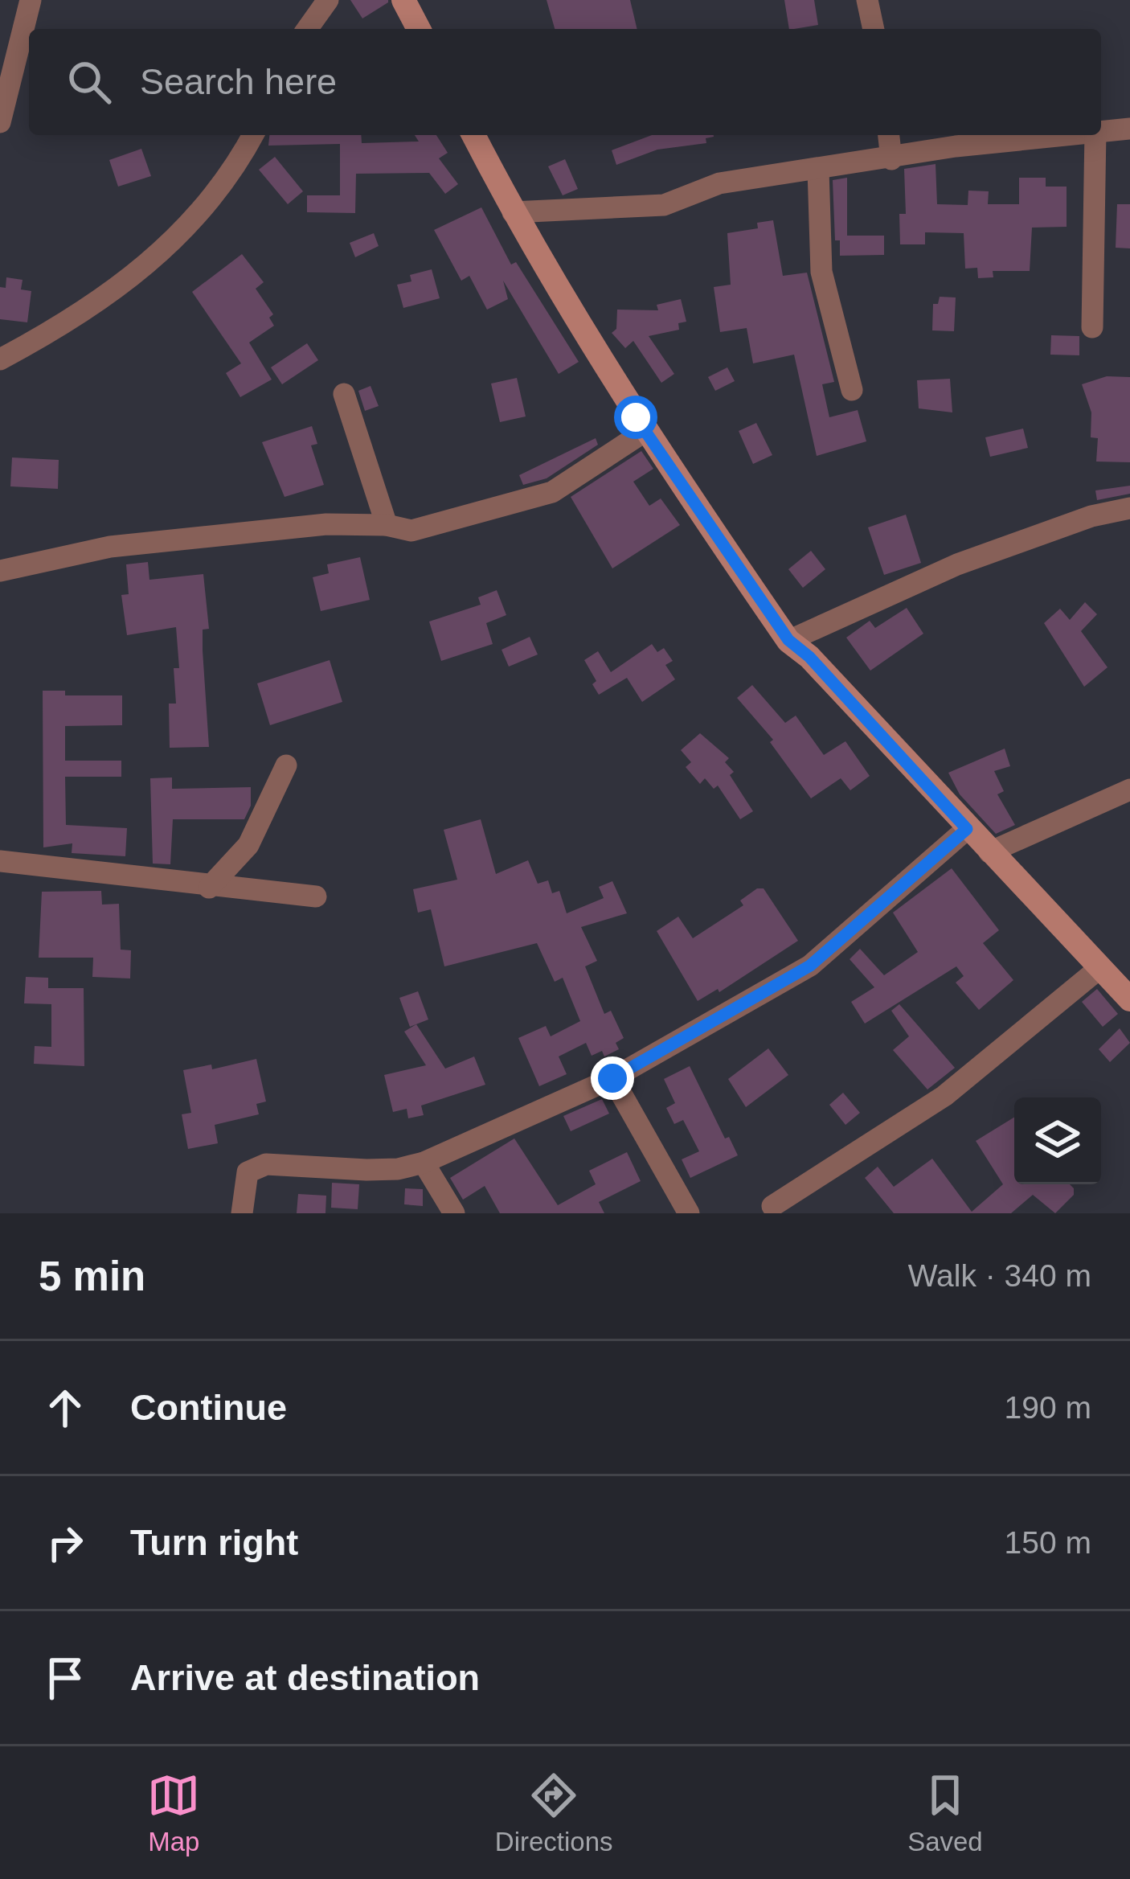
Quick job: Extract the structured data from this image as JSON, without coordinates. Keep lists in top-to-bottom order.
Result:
{
  "page": {
    "search": "Search here",
    "heading": ["5 min", "Walk · 340 m"],
    "list": [
      ["Continue", "190 m"],
      ["Turn right", "150 m"],
      "Arrive at destination"
    ],
    "nav": ["Map", "Directions", "Saved"]
  }
}
